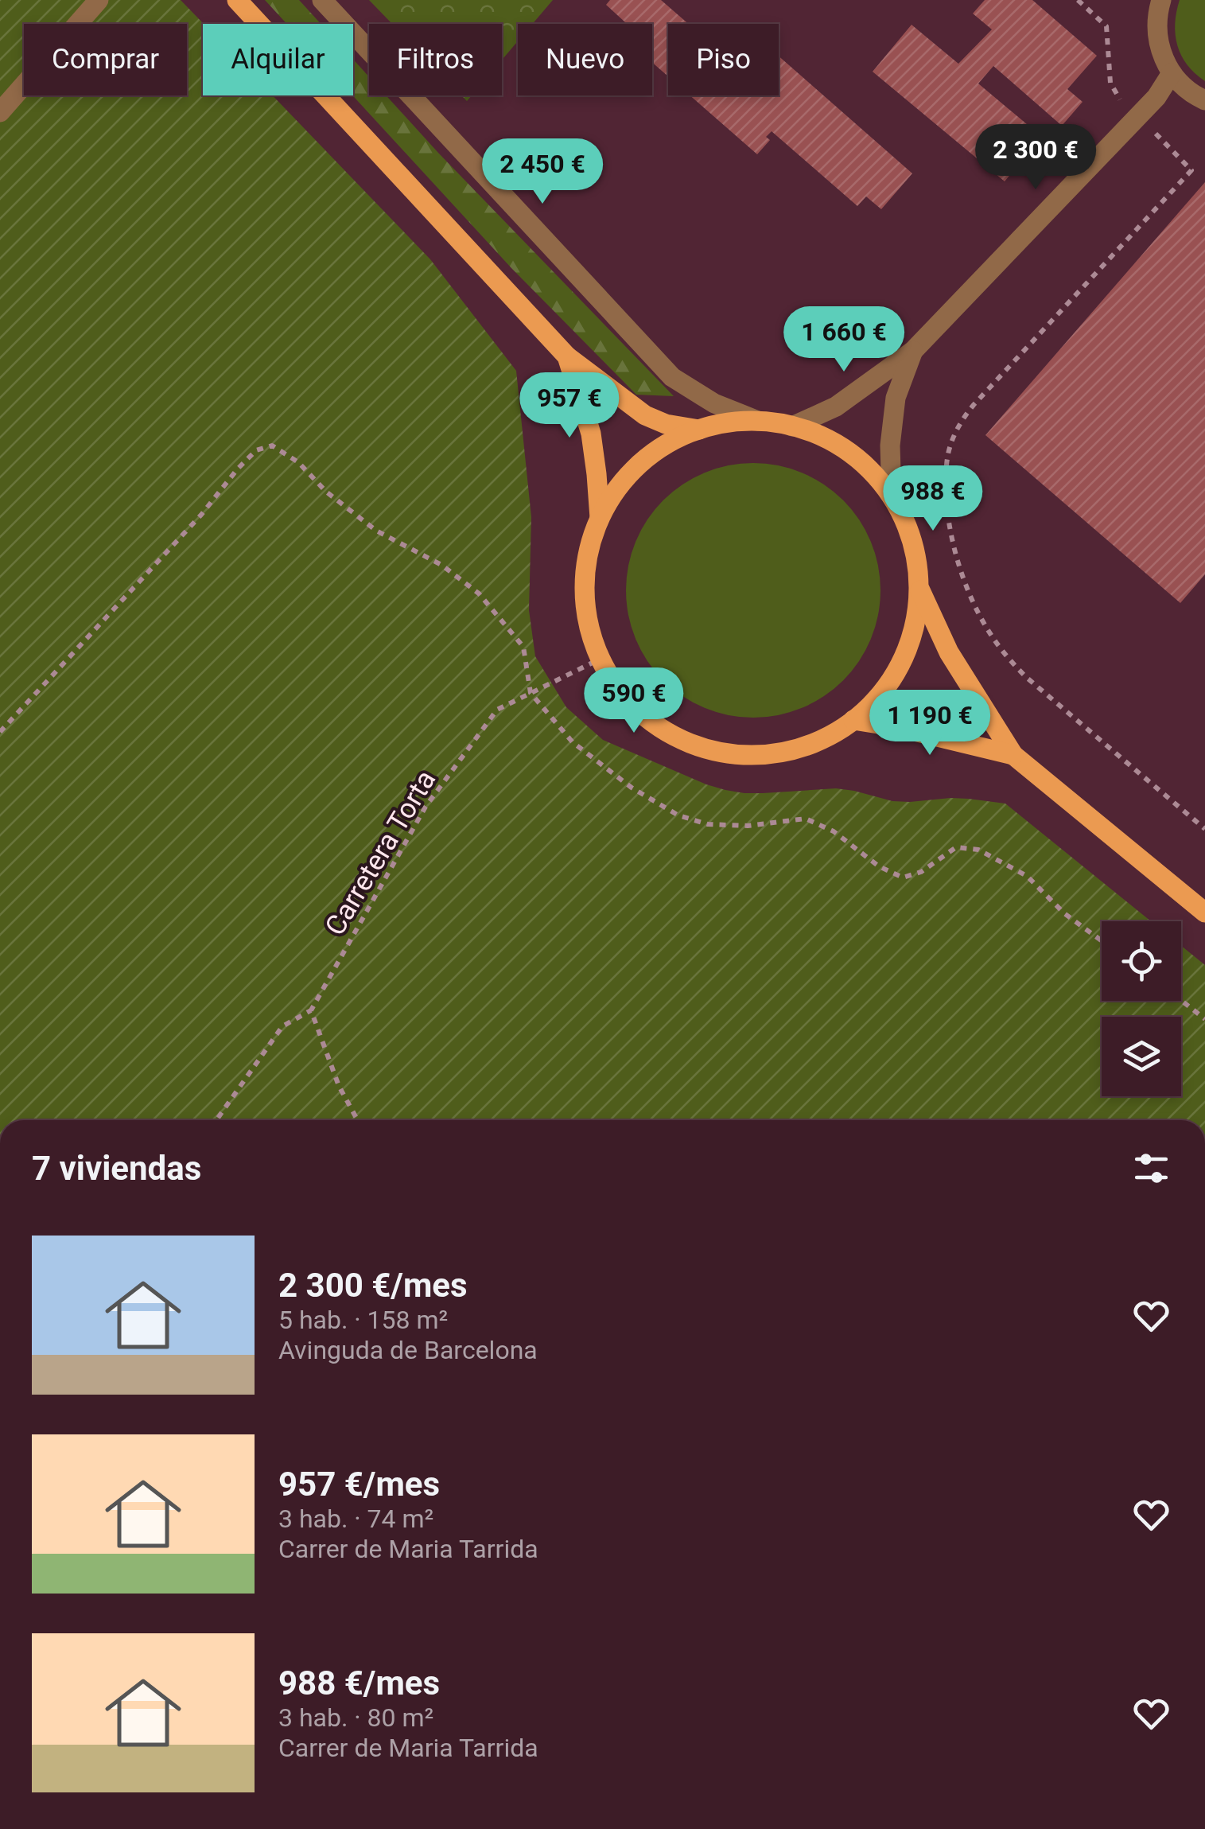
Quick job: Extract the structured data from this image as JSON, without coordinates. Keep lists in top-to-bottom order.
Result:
{
  "streets": {
    "path": ["Carretera Torta"]
  },
  "page": {
    "chip": [
      "Comprar",
      "Alquilar",
      "Filtros",
      "Nuevo",
      "Piso"
    ],
    "price": [
      "2 300 €",
      "2 450 €",
      "1 660 €",
      "957 €",
      "988 €",
      "590 €",
      "1 190 €"
    ],
    "heading": "7 viviendas",
    "list": [
      {
        "name": "2 300 €/mes",
        "note": "5 hab. · 158 m² · Avinguda de Barcelona"
      },
      {
        "name": "957 €/mes",
        "note": "3 hab. · 74 m² · Carrer de Maria Tarrida"
      },
      {
        "name": "988 €/mes",
        "note": "3 hab. · 80 m² · Carrer de Maria Tarrida"
      }
    ]
  }
}
